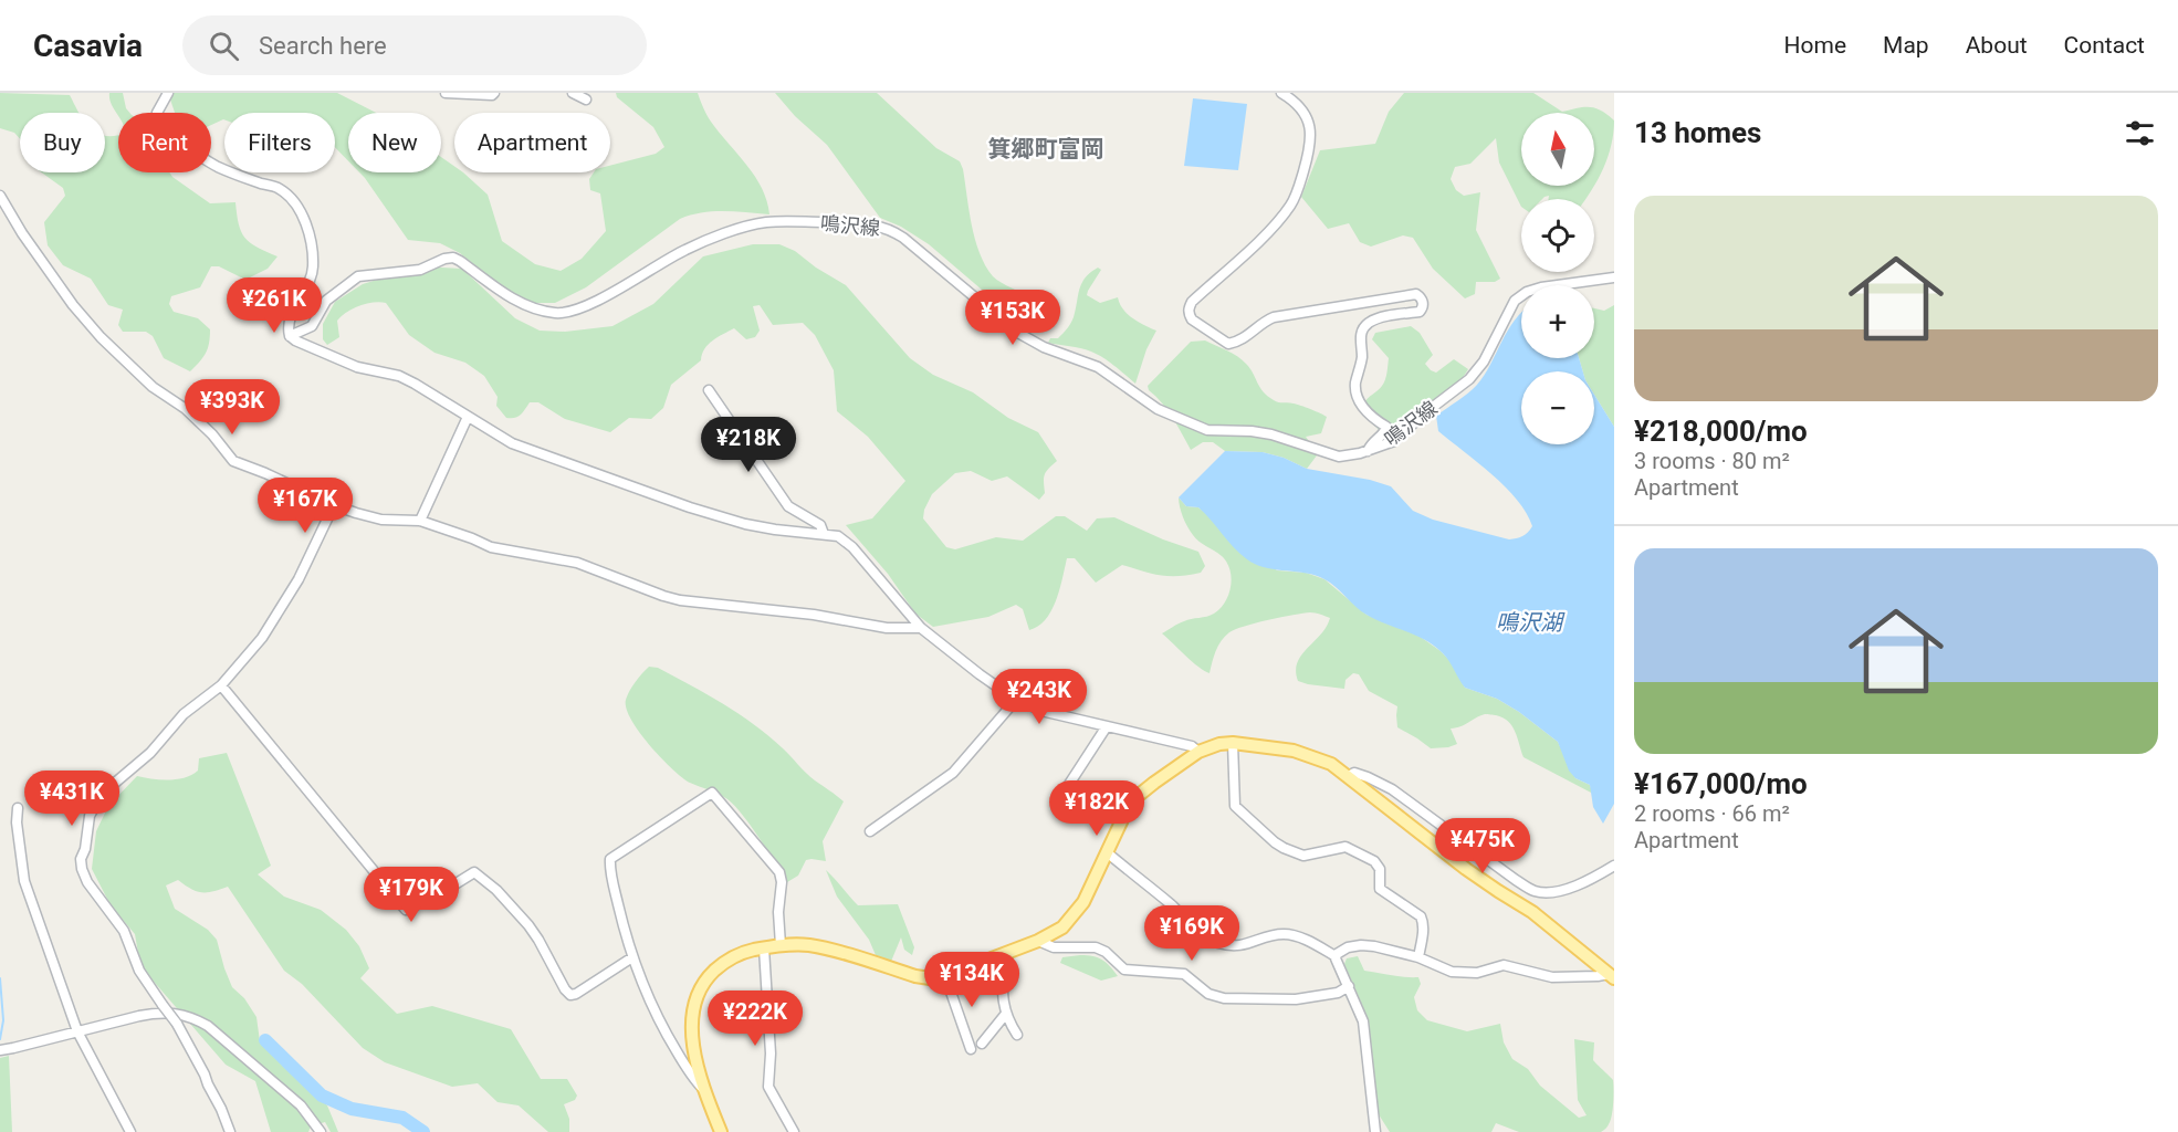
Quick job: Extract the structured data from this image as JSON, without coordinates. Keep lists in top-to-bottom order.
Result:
{
  "streets": {
    "street": ["鳴沢線"]
  },
  "districts": ["箕郷町富岡"],
  "water": ["鳴沢湖"],
  "north": "top",
  "page": {
    "header": "Casavia",
    "search": "Search here",
    "nav": [
      "Home",
      "Map",
      "About",
      "Contact"
    ],
    "heading": "13 homes",
    "map_buttons": ["+", "−"],
    "chip": [
      "Buy",
      "Rent",
      "Filters",
      "New",
      "Apartment"
    ],
    "list": [
      {
        "name": "¥218,000/mo",
        "note": "3 rooms · 80 m² · Apartment"
      },
      {
        "name": "¥167,000/mo",
        "note": "2 rooms · 66 m² · Apartment"
      }
    ],
    "price": [
      "¥261K",
      "¥153K",
      "¥393K",
      "¥218K",
      "¥167K",
      "¥243K",
      "¥431K",
      "¥182K",
      "¥475K",
      "¥179K",
      "¥169K",
      "¥134K",
      "¥222K"
    ]
  }
}
